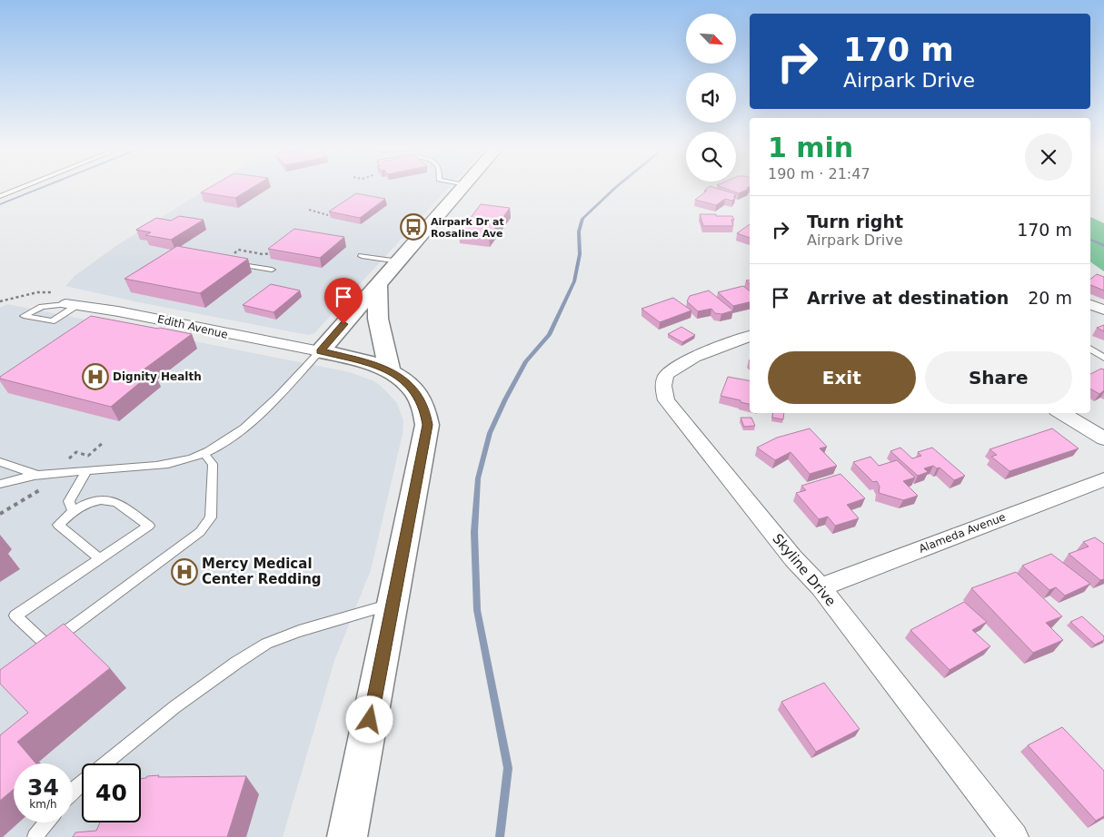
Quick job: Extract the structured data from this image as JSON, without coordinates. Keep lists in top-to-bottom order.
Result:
{
  "streets": {
    "street": ["Edith Avenue", "Alameda Avenue", "Skyline Drive"]
  },
  "crossings": [
    ["Alameda Avenue", "Skyline Drive"]
  ],
  "places": {
    "bus stop": ["Airpark Dr at Rosaline Ave"],
    "hospital": ["Dignity Health", "Mercy Medical Center Redding"]
  },
  "north": "bottom right",
  "page": {
    "turn": ["170 m", "Airpark Drive"],
    "heading": ["1 min", "190 m · 21:47"],
    "list": [
      {
        "name": "Turn right",
        "note": "Airpark Drive",
        "value": "170 m"
      },
      {
        "name": "Arrive at destination",
        "value": "20 m"
      }
    ],
    "buttons": ["Exit", "Share"],
    "speed": "34 km/h",
    "limit": "40"
  }
}
